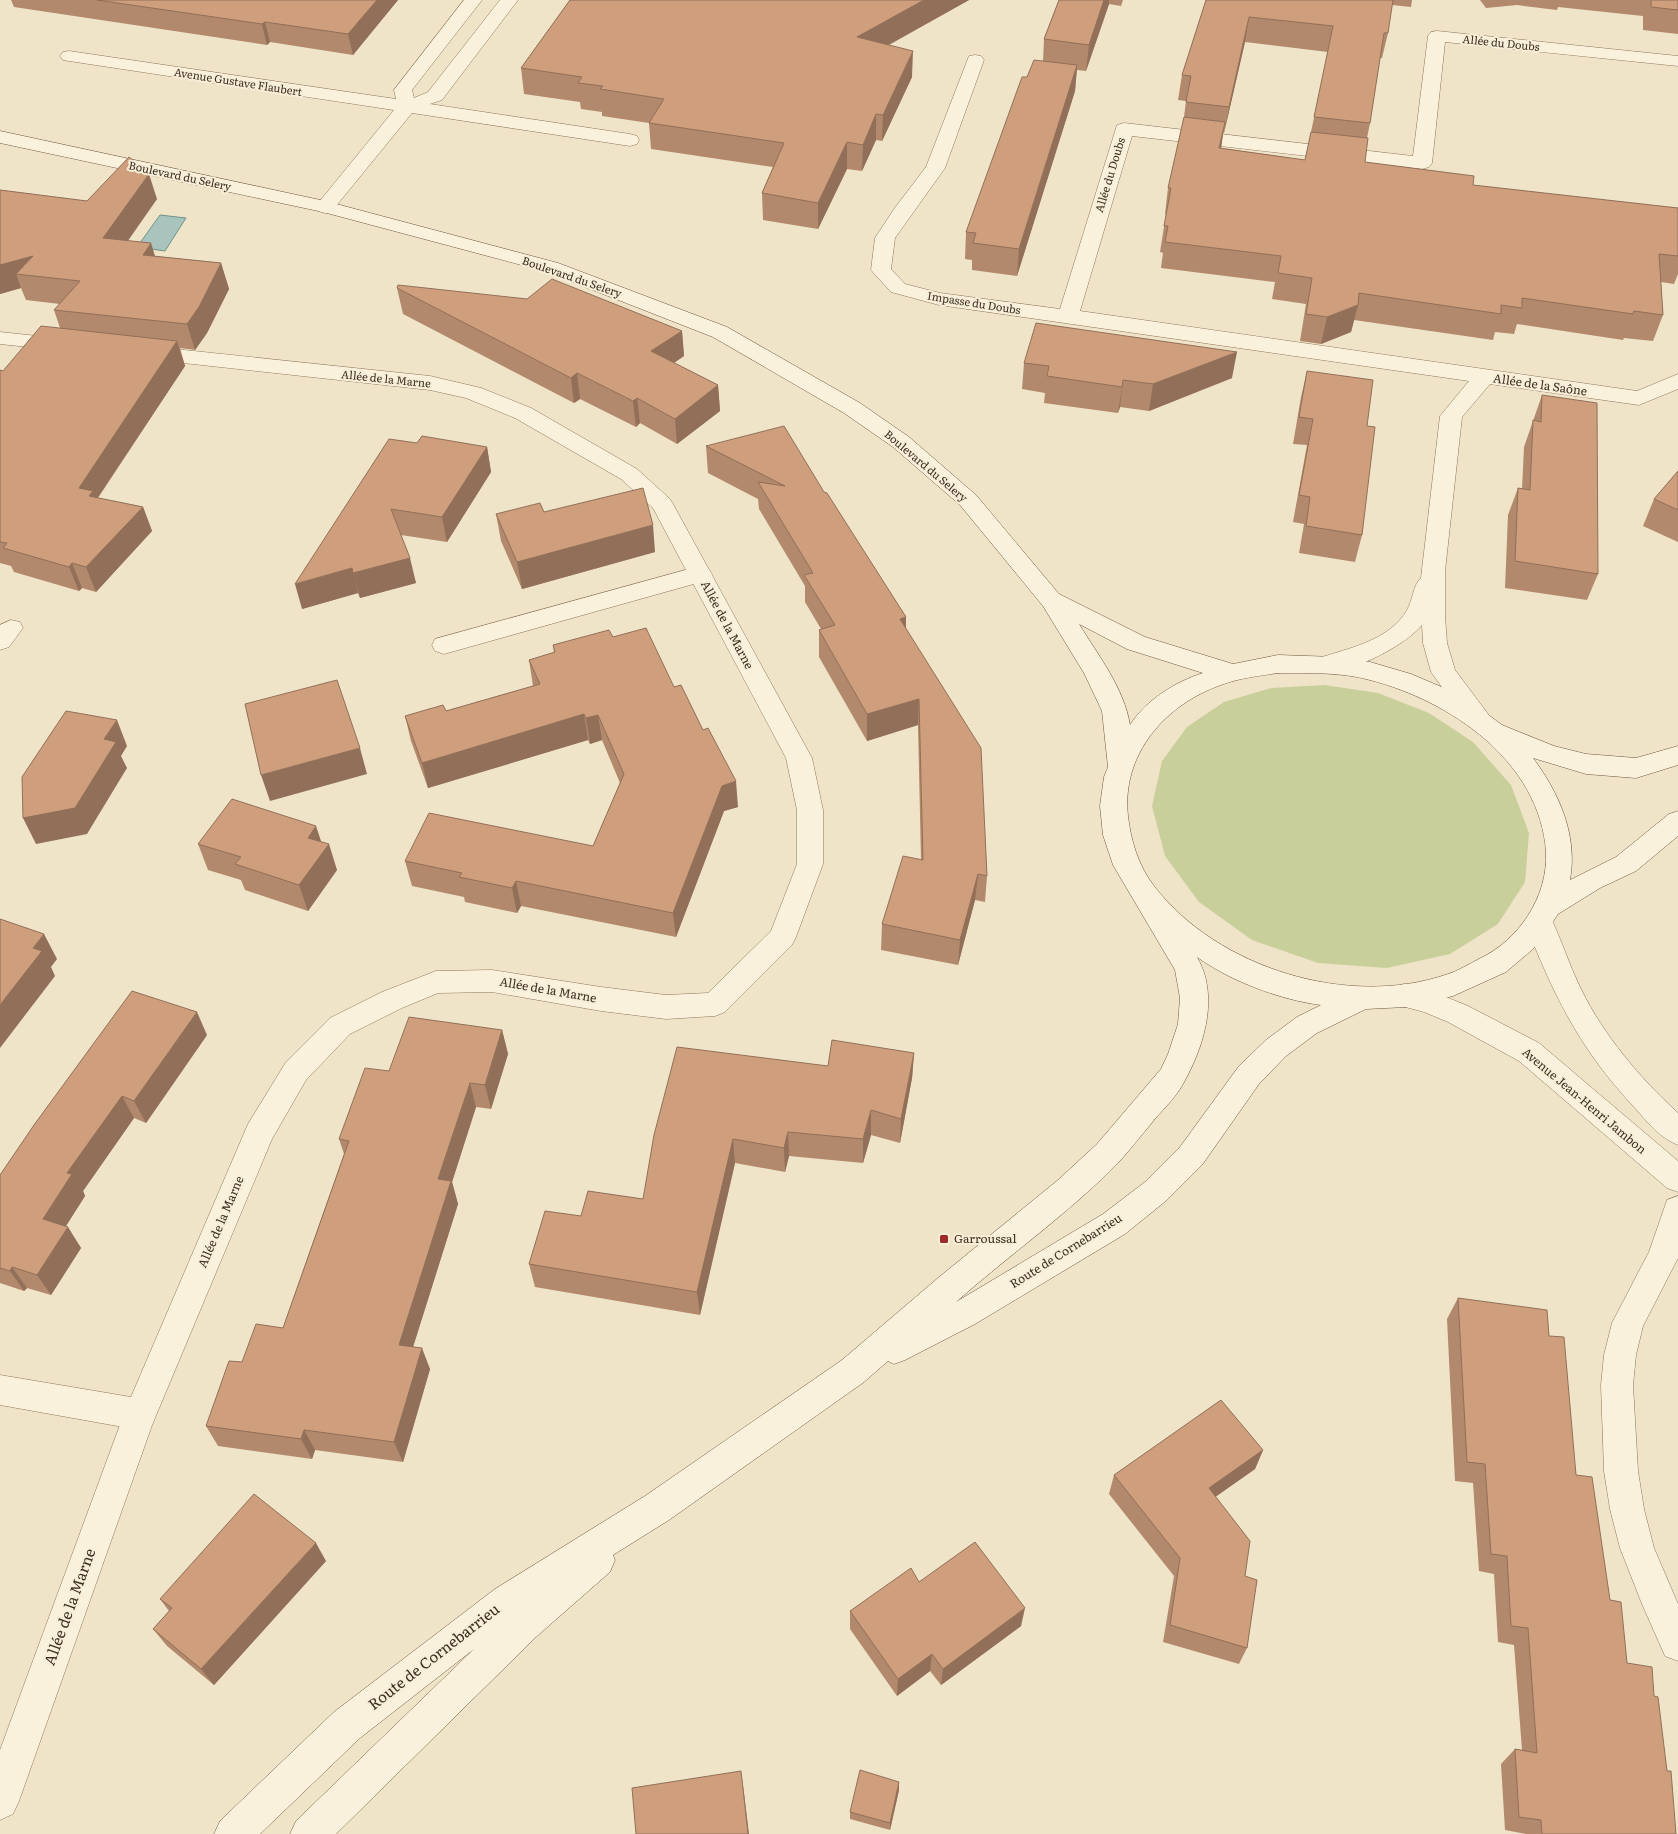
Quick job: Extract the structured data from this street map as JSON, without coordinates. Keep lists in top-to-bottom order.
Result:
{
  "streets": {
    "street": [
      "Allée du Doubs",
      "Avenue Gustave Flaubert",
      "Boulevard du Selery",
      "Impasse du Doubs",
      "Allée de la Marne",
      "Allée de la Saône",
      "Avenue Jean-Henri Jambon",
      "Route de Cornebarrieu"
    ]
  },
  "crossings": [
    ["Allée du Doubs", "Impasse du Doubs"]
  ],
  "places": {
    "transit": ["Garroussal"]
  }
}
